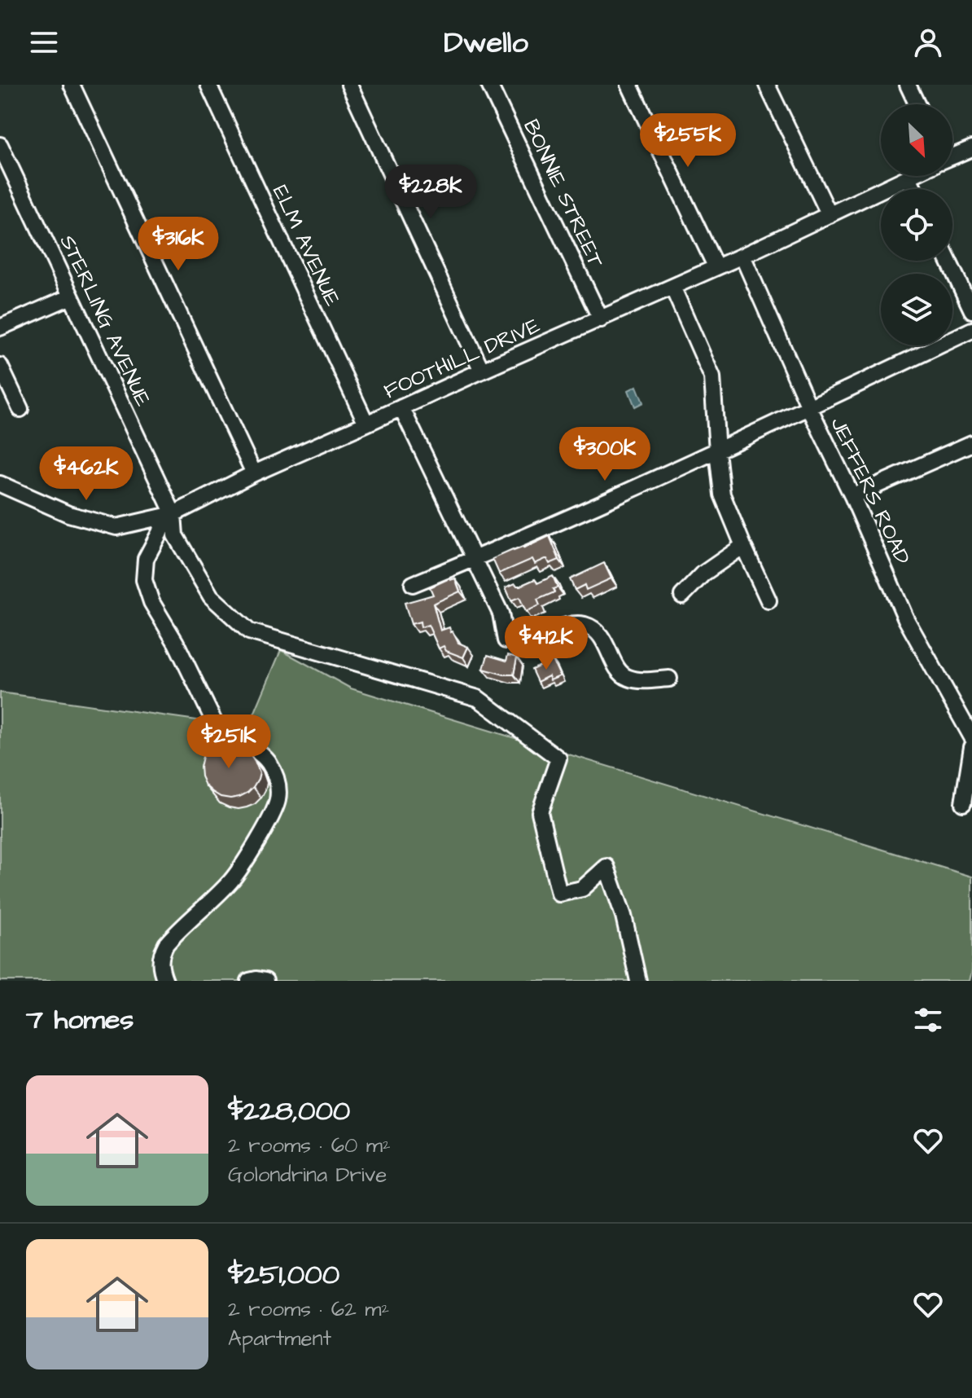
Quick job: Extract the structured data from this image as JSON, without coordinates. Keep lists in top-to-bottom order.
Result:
{
  "streets": {
    "street": [
      "BONNIE STREET",
      "ELM AVENUE",
      "STERLING AVENUE",
      "FOOTHILL DRIVE",
      "JEFFERS ROAD"
    ]
  },
  "crossings": [
    ["BONNIE STREET", "FOOTHILL DRIVE"],
    ["ELM AVENUE", "FOOTHILL DRIVE"],
    ["STERLING AVENUE", "FOOTHILL DRIVE"],
    ["FOOTHILL DRIVE", "JEFFERS ROAD"]
  ],
  "north": "bottom right",
  "page": {
    "header": "Dwello",
    "price": [
      "$255K",
      "$228K",
      "$316K",
      "$300K",
      "$462K",
      "$412K",
      "$251K"
    ],
    "heading": "7 homes",
    "list": [
      {
        "name": "$228,000",
        "note": "2 rooms · 60 m² · Golondrina Drive"
      },
      {
        "name": "$251,000",
        "note": "2 rooms · 62 m² · Apartment"
      }
    ]
  }
}
